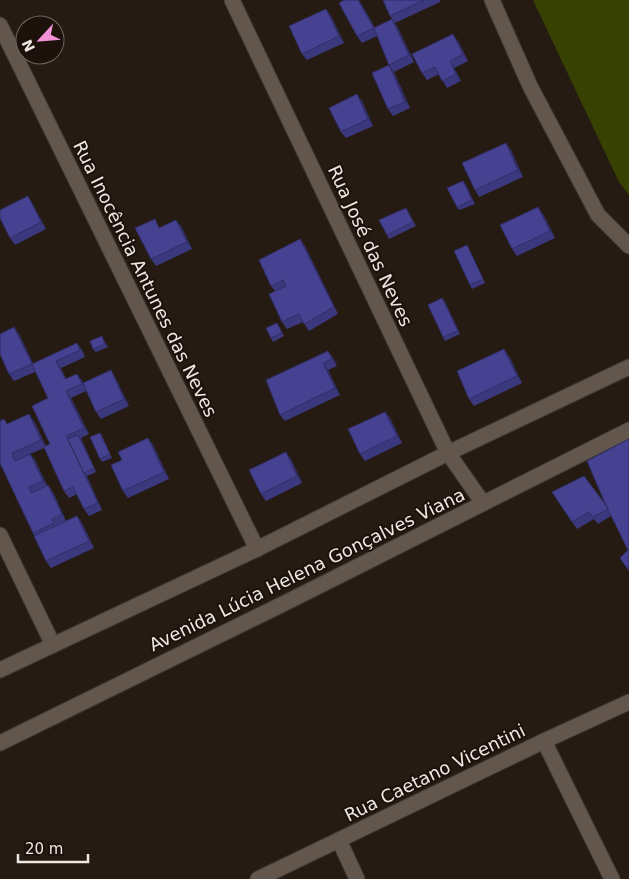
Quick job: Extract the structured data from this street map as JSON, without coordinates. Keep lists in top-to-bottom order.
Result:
{
  "streets": {
    "street": [
      "Rua José das Neves",
      "Rua Inocência Antunes das Neves",
      "Avenida Lúcia Helena Gonçalves Viana",
      "Rua Caetano Vicentini"
    ]
  },
  "crossings": [
    ["Rua José das Neves", "Avenida Lúcia Helena Gonçalves Viana"]
  ],
  "scale_bar": "20 m",
  "north": "bottom left"
}
